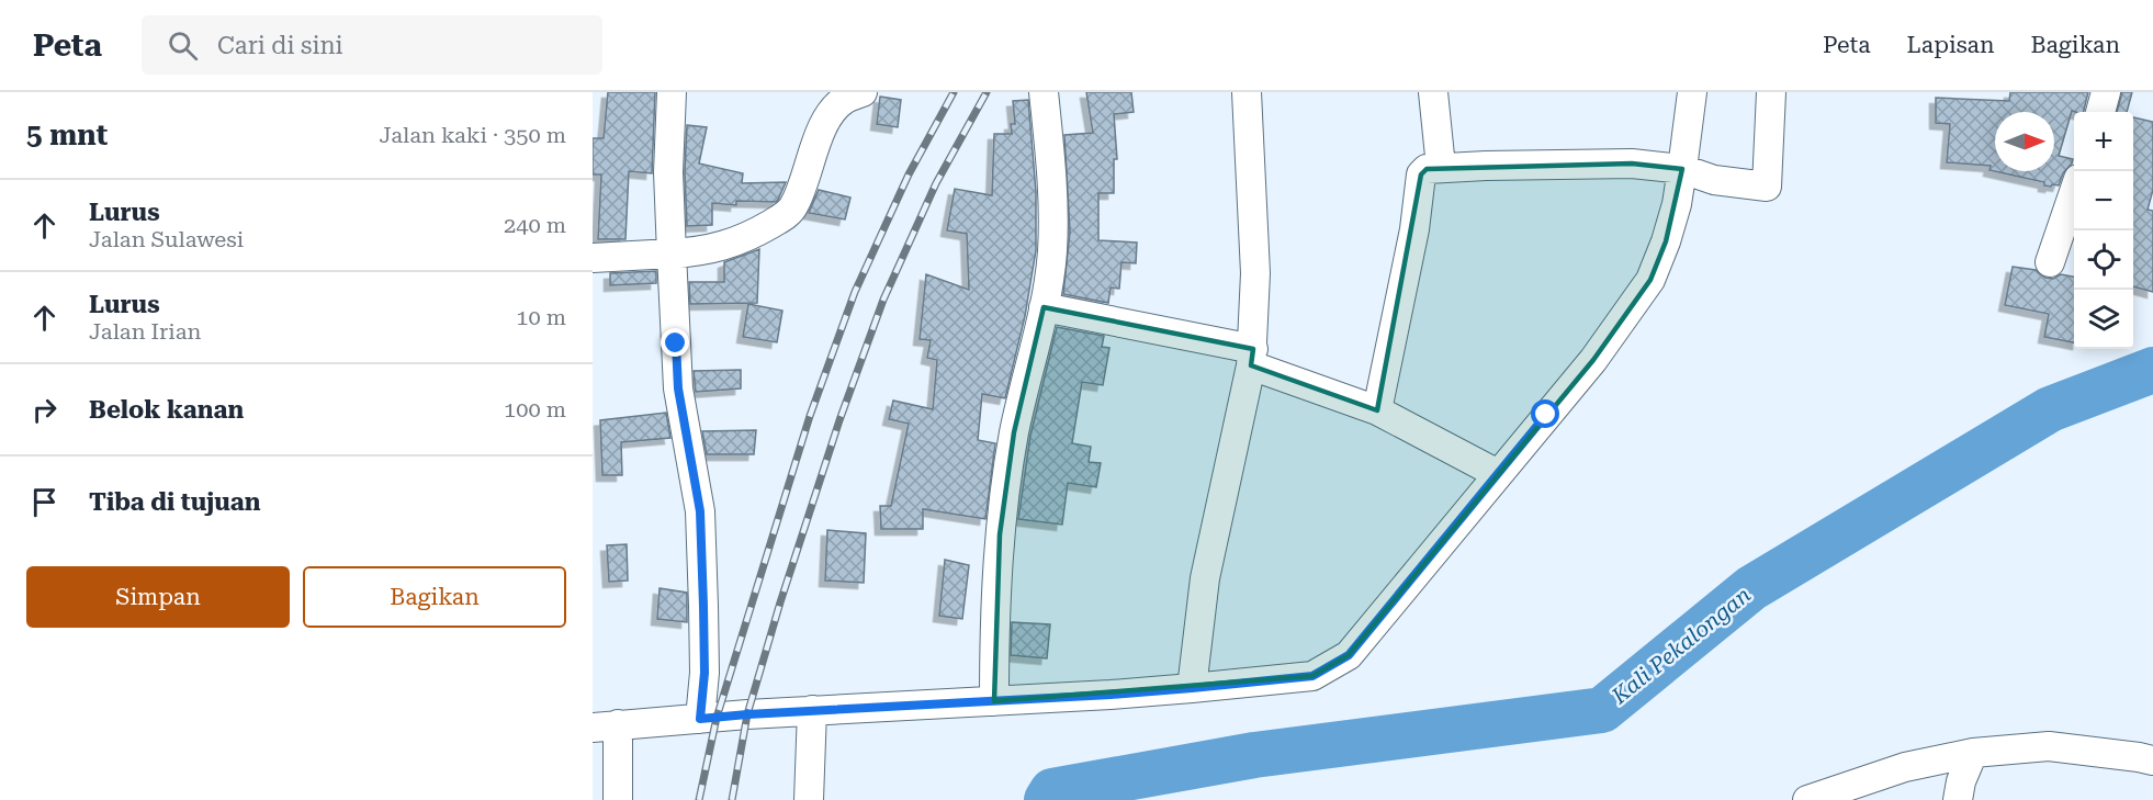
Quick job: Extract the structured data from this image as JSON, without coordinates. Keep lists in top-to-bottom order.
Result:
{
  "water": ["Kali Pekalongan"],
  "north": "right",
  "page": {
    "header": "Peta",
    "search": "Cari di sini",
    "nav": ["Peta", "Lapisan", "Bagikan"],
    "heading": ["5 mnt", "Jalan kaki · 350 m"],
    "map_buttons": ["+", "−"],
    "list": [
      ["Lurus", "Jalan Sulawesi", "240 m"],
      ["Lurus", "Jalan Irian", "10 m"],
      ["Belok kanan", "100 m"],
      "Tiba di tujuan"
    ],
    "buttons": ["Simpan", "Bagikan"]
  }
}
